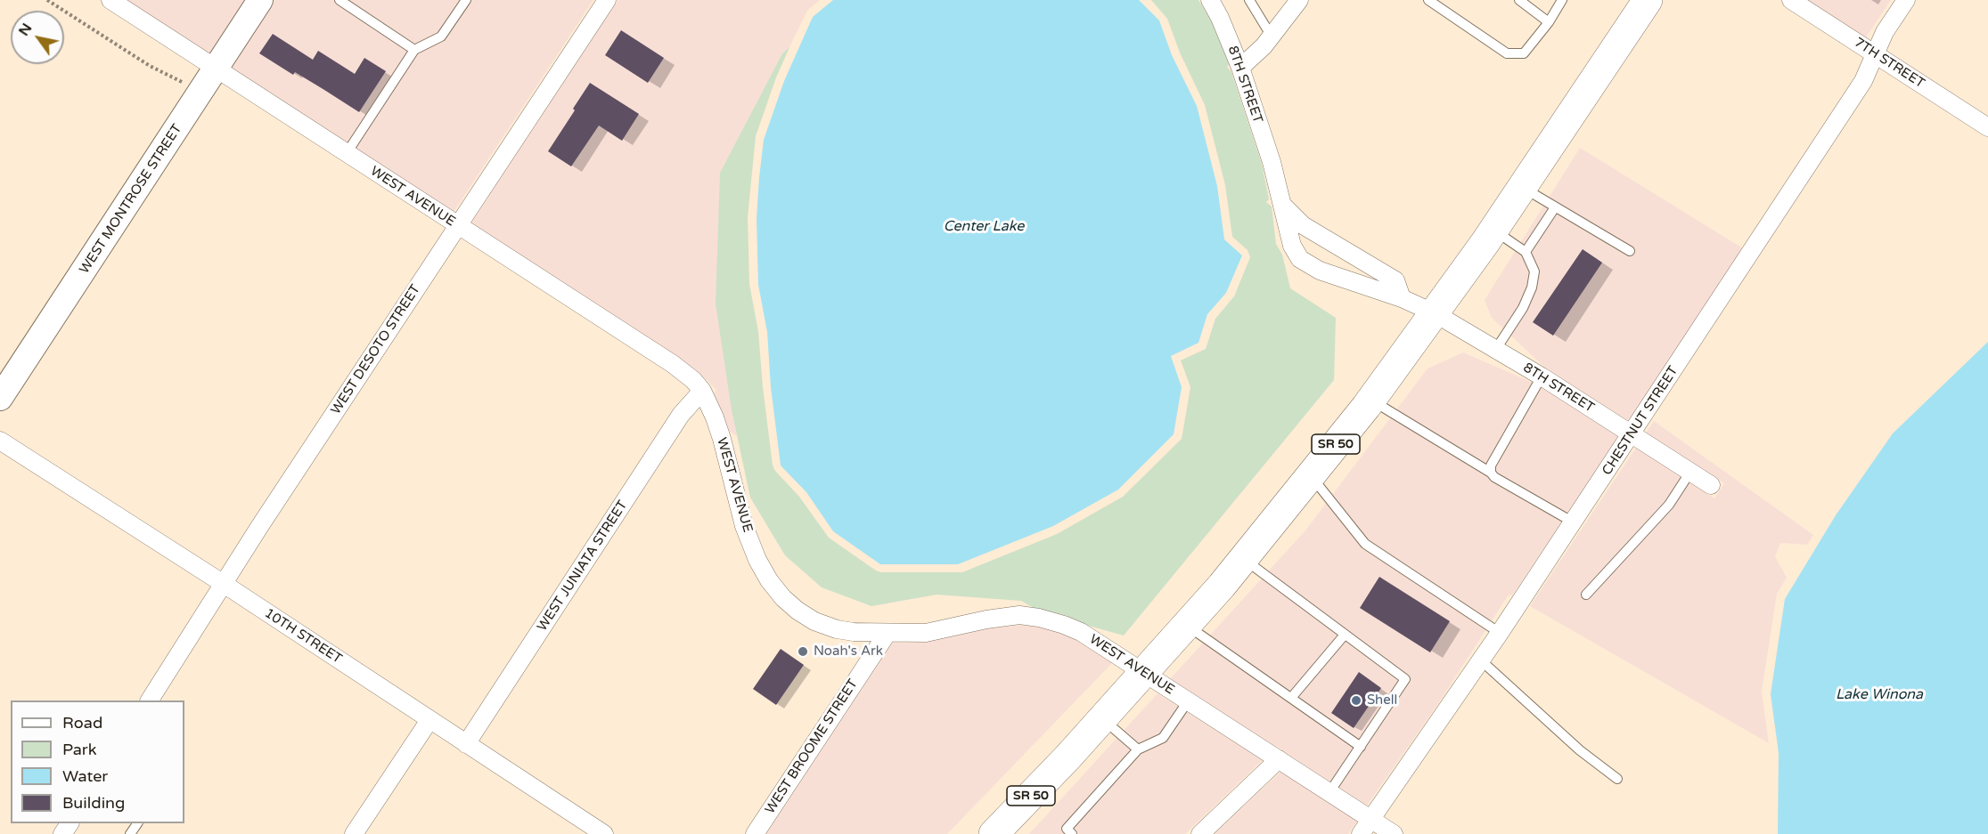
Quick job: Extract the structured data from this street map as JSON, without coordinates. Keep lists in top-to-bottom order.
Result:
{
  "streets": {
    "highway": ["SR 50"],
    "street": [
      "7TH STREET",
      "8TH STREET",
      "WEST AVENUE",
      "WEST MONTROSE STREET",
      "WEST DESOTO STREET",
      "CHESTNUT STREET",
      "WEST JUNIATA STREET",
      "10TH STREET",
      "WEST BROOME STREET"
    ]
  },
  "crossings": [
    ["7TH STREET", "CHESTNUT STREET"],
    ["8TH STREET", "CHESTNUT STREET"],
    ["8TH STREET", "SR 50"],
    ["WEST AVENUE", "WEST MONTROSE STREET"],
    ["WEST AVENUE", "WEST DESOTO STREET"],
    ["WEST AVENUE", "CHESTNUT STREET"],
    ["WEST AVENUE", "SR 50"],
    ["WEST AVENUE", "WEST JUNIATA STREET"],
    ["WEST AVENUE", "WEST BROOME STREET"],
    ["WEST DESOTO STREET", "10TH STREET"],
    ["WEST JUNIATA STREET", "10TH STREET"]
  ],
  "water": ["Center Lake", "Lake Winona"],
  "places": ["Noah's Ark", "Shell"],
  "legend": [
    "Road",
    "Park",
    "Water",
    "Building"
  ],
  "north": "top left"
}
